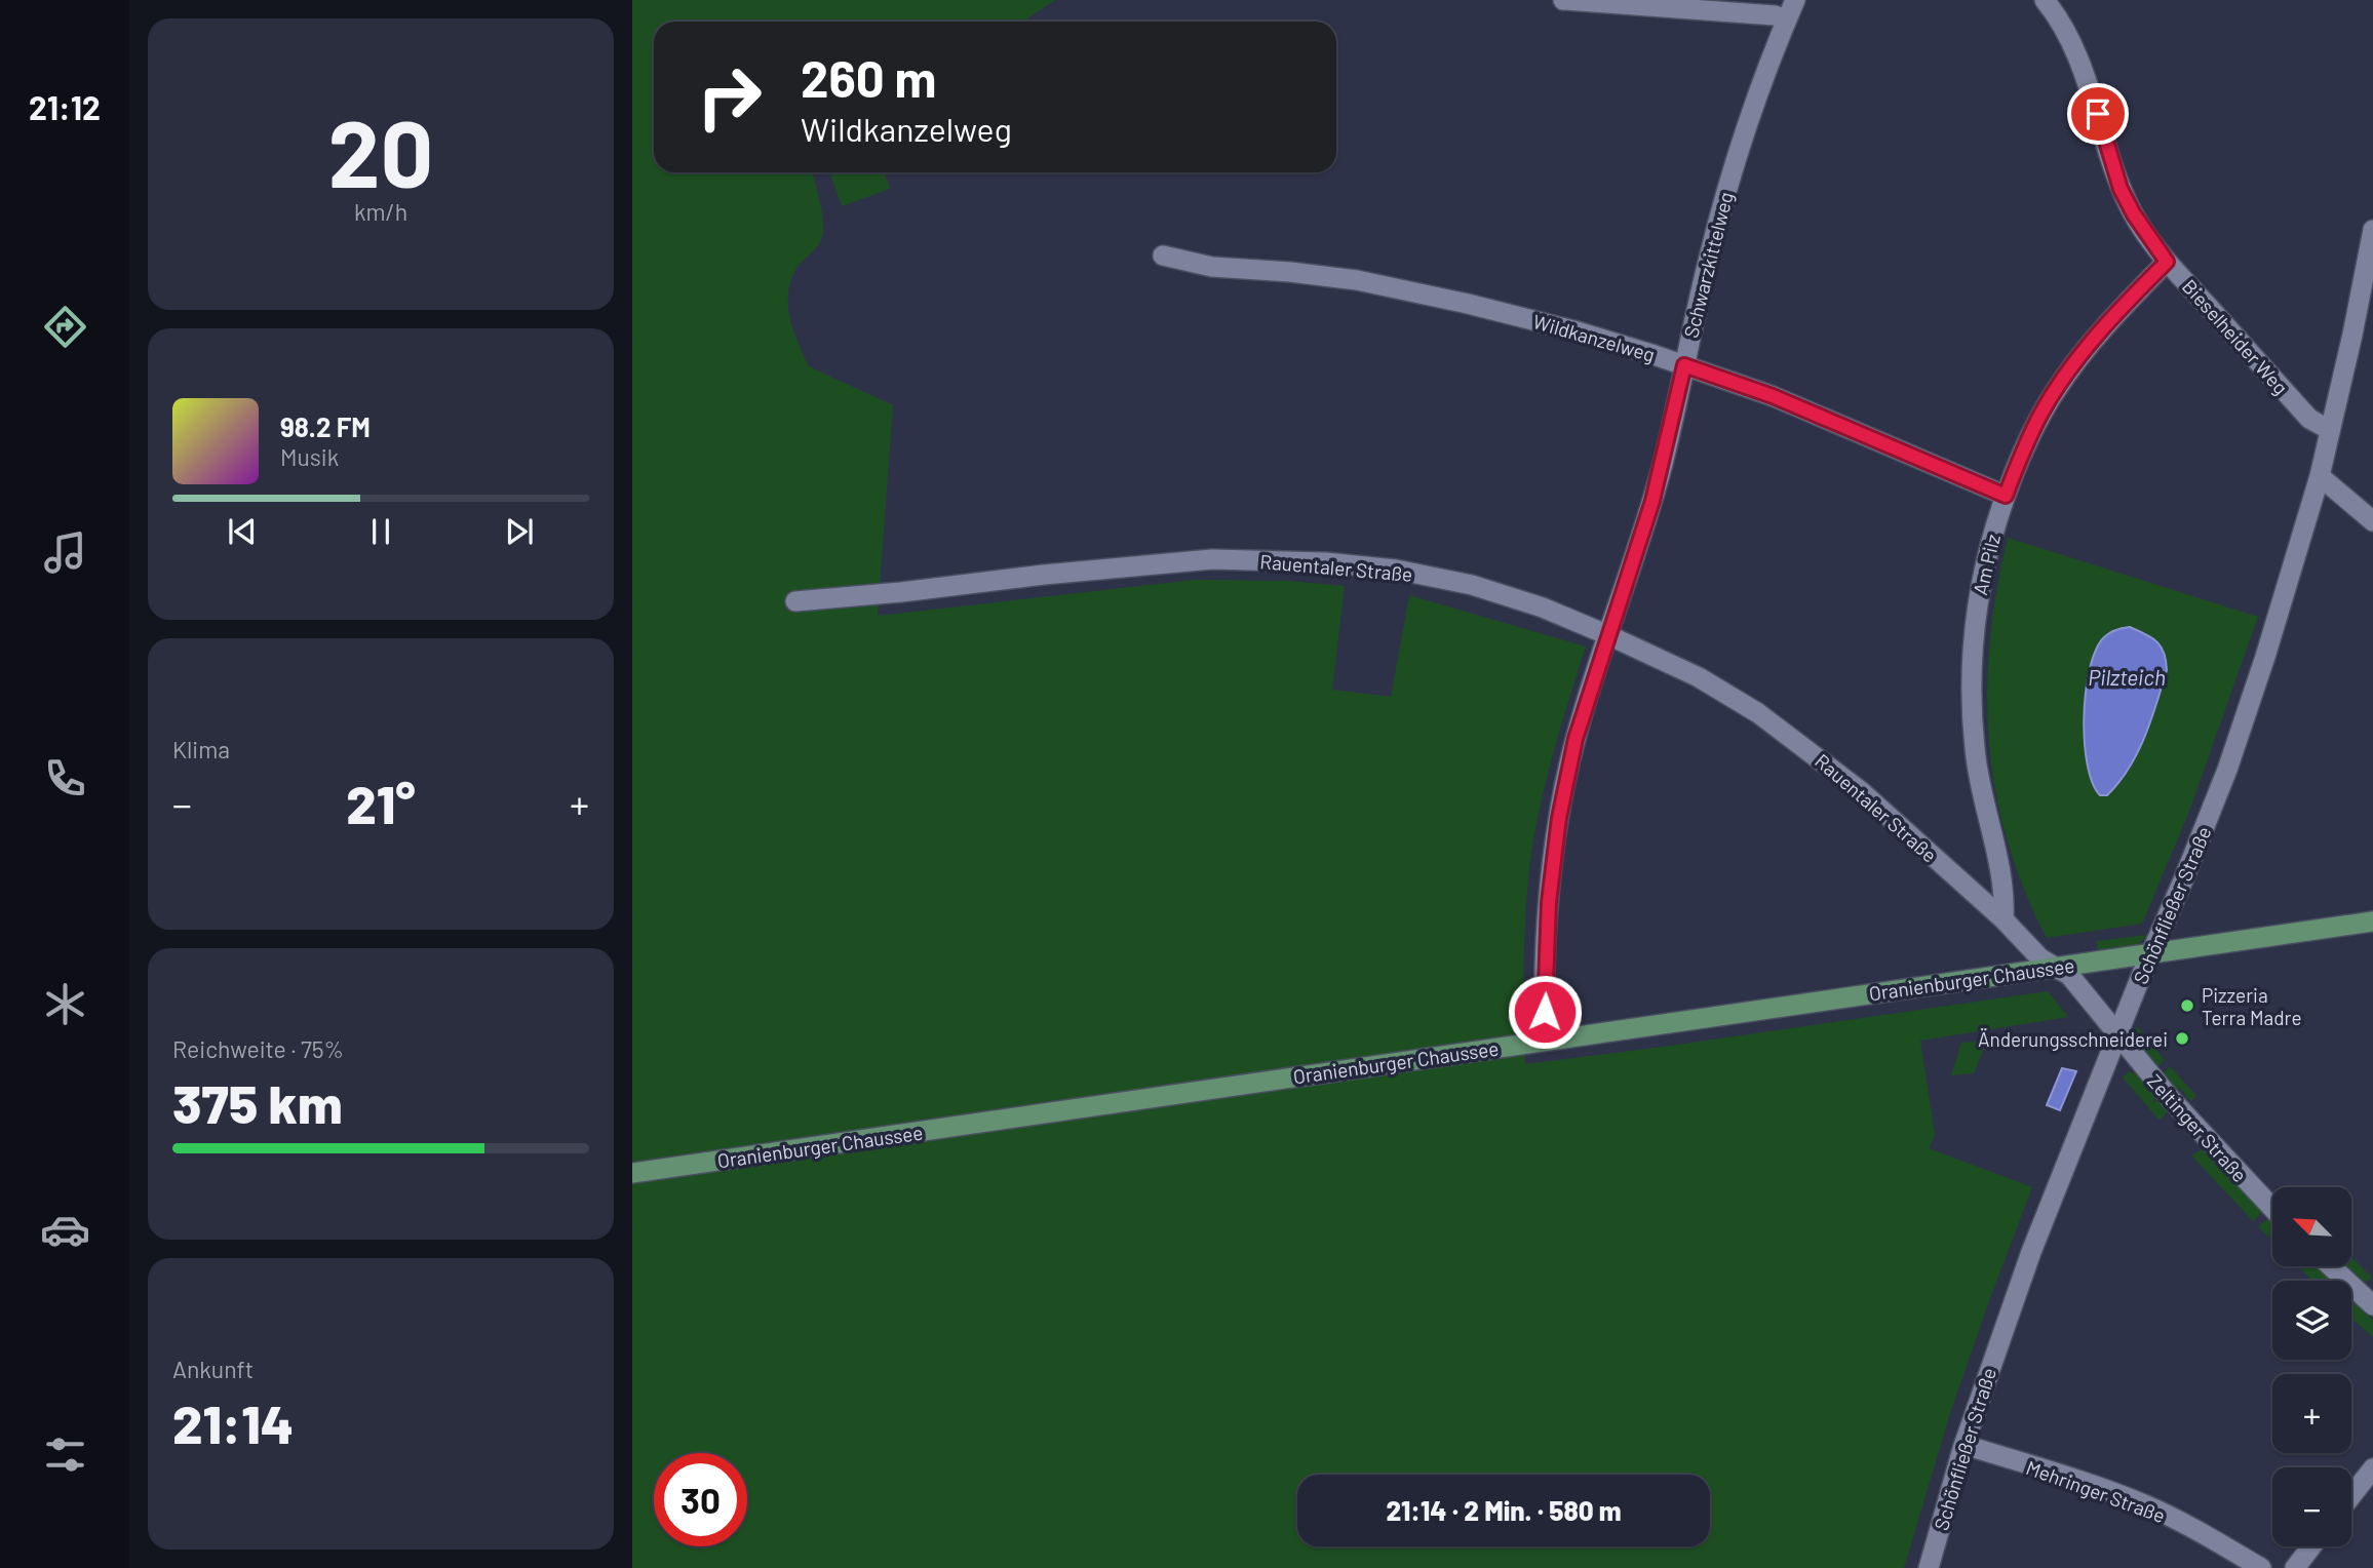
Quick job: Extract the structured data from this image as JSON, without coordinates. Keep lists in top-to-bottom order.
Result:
{
  "streets": {
    "main road": ["Oranienburger Chaussee"],
    "street": [
      "Schwarzkittelweg",
      "Bieselheider Weg",
      "Wildkanzelweg",
      "Am Pilz",
      "Rauentaler Straße",
      "Schönfließer Straße",
      "Zeltinger Straße",
      "Mehringer Straße"
    ]
  },
  "crossings": [
    ["Schwarzkittelweg", "Wildkanzelweg"],
    ["Schwarzkittelweg", "Rauentaler Straße"],
    ["Schwarzkittelweg", "Oranienburger Chaussee"],
    ["Bieselheider Weg", "Am Pilz"],
    ["Bieselheider Weg", "Schönfließer Straße"],
    ["Wildkanzelweg", "Am Pilz"],
    ["Am Pilz", "Rauentaler Straße"],
    ["Rauentaler Straße", "Oranienburger Chaussee"],
    ["Rauentaler Straße", "Zeltinger Straße"],
    ["Schönfließer Straße", "Oranienburger Chaussee"],
    ["Schönfließer Straße", "Zeltinger Straße"],
    ["Schönfließer Straße", "Mehringer Straße"],
    ["Oranienburger Chaussee", "Zeltinger Straße"]
  ],
  "water": ["Pilzteich"],
  "places": ["Pizzeria Terra Madre", "Änderungsschneiderei"],
  "north": "top left",
  "page": {
    "tabs": "21:12",
    "tile": [
      ["20", "km/h"],
      "Klima",
      ["Reichweite · 75%", "375 km"],
      ["Ankunft", "21:14"]
    ],
    "turn": ["260 m", "Wildkanzelweg"],
    "song": ["98.2 FM", "Musik"],
    "heat": ["−", "21°", "+"],
    "map_buttons": ["+", "−"],
    "limit": "30",
    "trip": "21:14 · 2 Min. · 580 m"
  }
}
